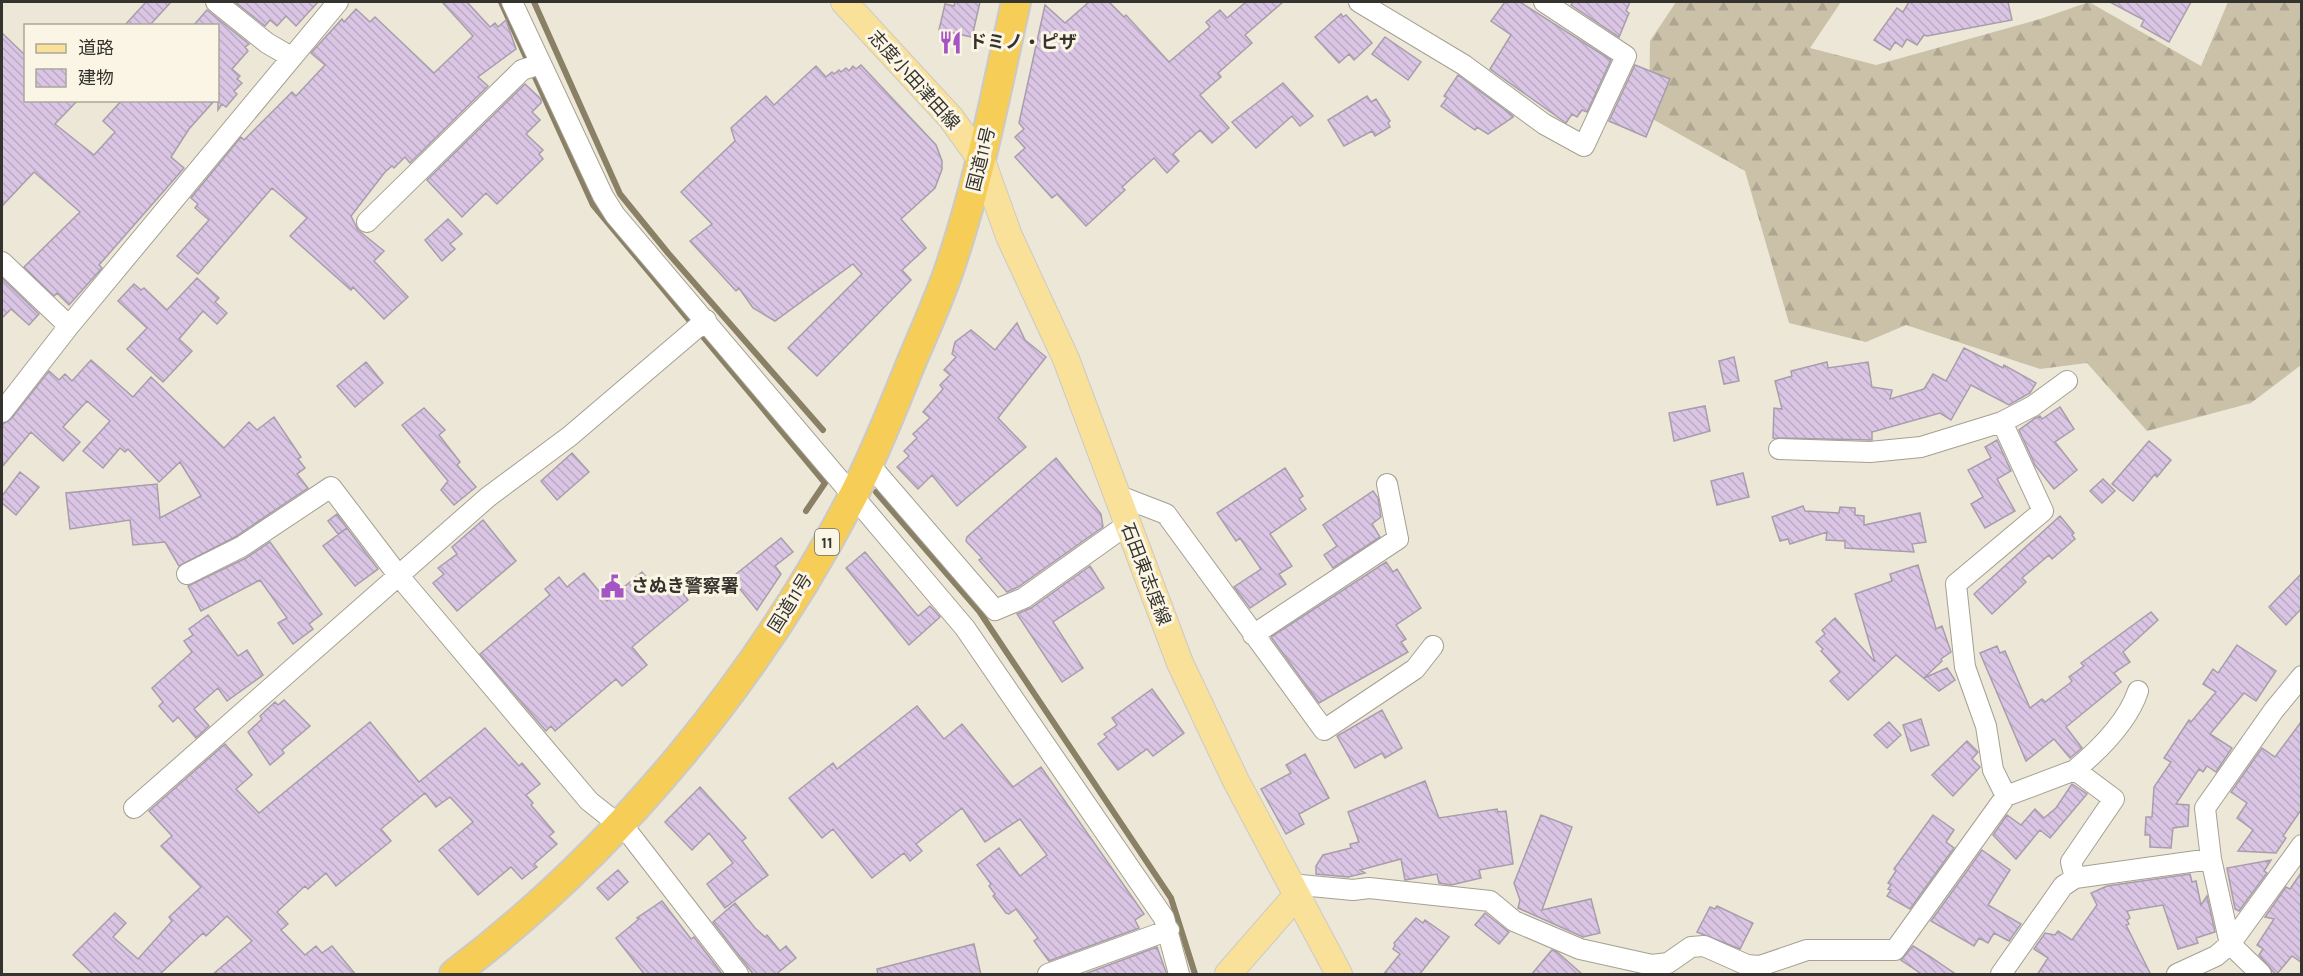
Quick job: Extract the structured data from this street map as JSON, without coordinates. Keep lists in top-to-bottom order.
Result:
{
  "streets": {
    "highway": ["国道11号", "11"],
    "main road": ["志度小田津田線", "石田東志度線"]
  },
  "crossings": [
    ["志度小田津田線", "国道11号"],
    ["志度小田津田線", "石田東志度線"],
    ["国道11号", "石田東志度線"]
  ],
  "places": {
    "restaurant": ["ドミノ・ピザ"],
    "public building": ["さぬき警察署"]
  },
  "legend": ["道路", "建物"]
}
